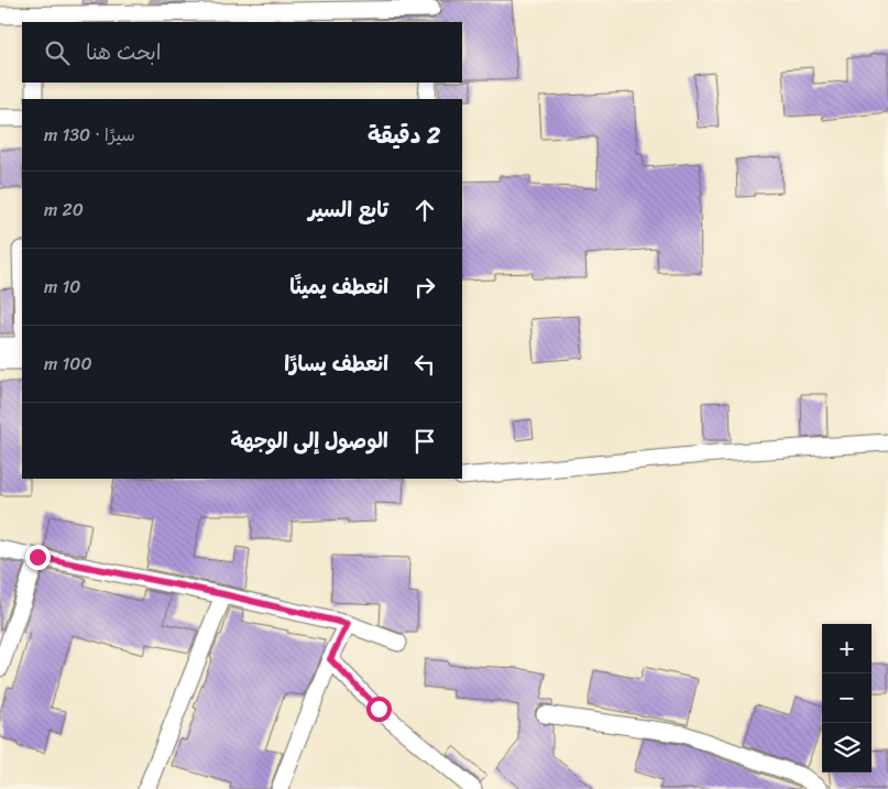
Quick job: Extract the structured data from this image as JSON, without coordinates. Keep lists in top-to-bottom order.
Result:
{
  "page": {
    "search": "ابحث هنا",
    "heading": ["2 دقيقة", "سيرًا · 130 m"],
    "list": [
      ["تابع السير", "20 m"],
      ["انعطف يمينًا", "10 m"],
      ["انعطف يسارًا", "100 m"],
      "الوصول إلى الوجهة"
    ],
    "map_buttons": ["+", "−"]
  }
}
